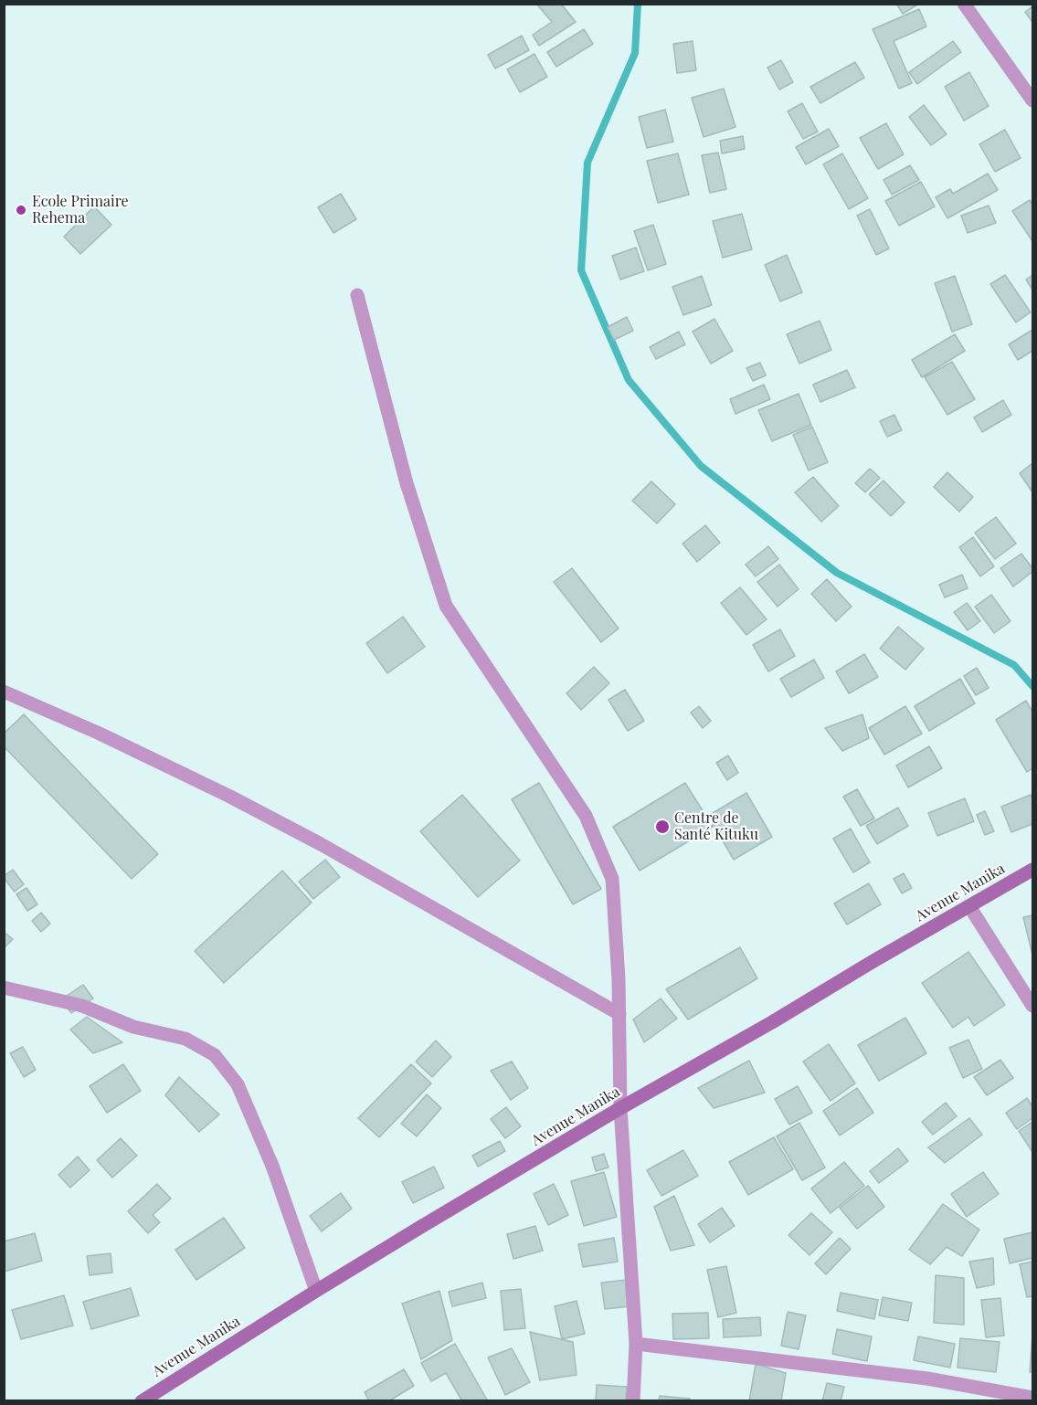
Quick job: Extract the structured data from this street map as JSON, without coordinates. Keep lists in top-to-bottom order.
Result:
{
  "streets": {
    "street": ["Avenue Manika"]
  },
  "places": ["Ecole Primaire Rehema", "Centre de Santé Kituku"]
}
